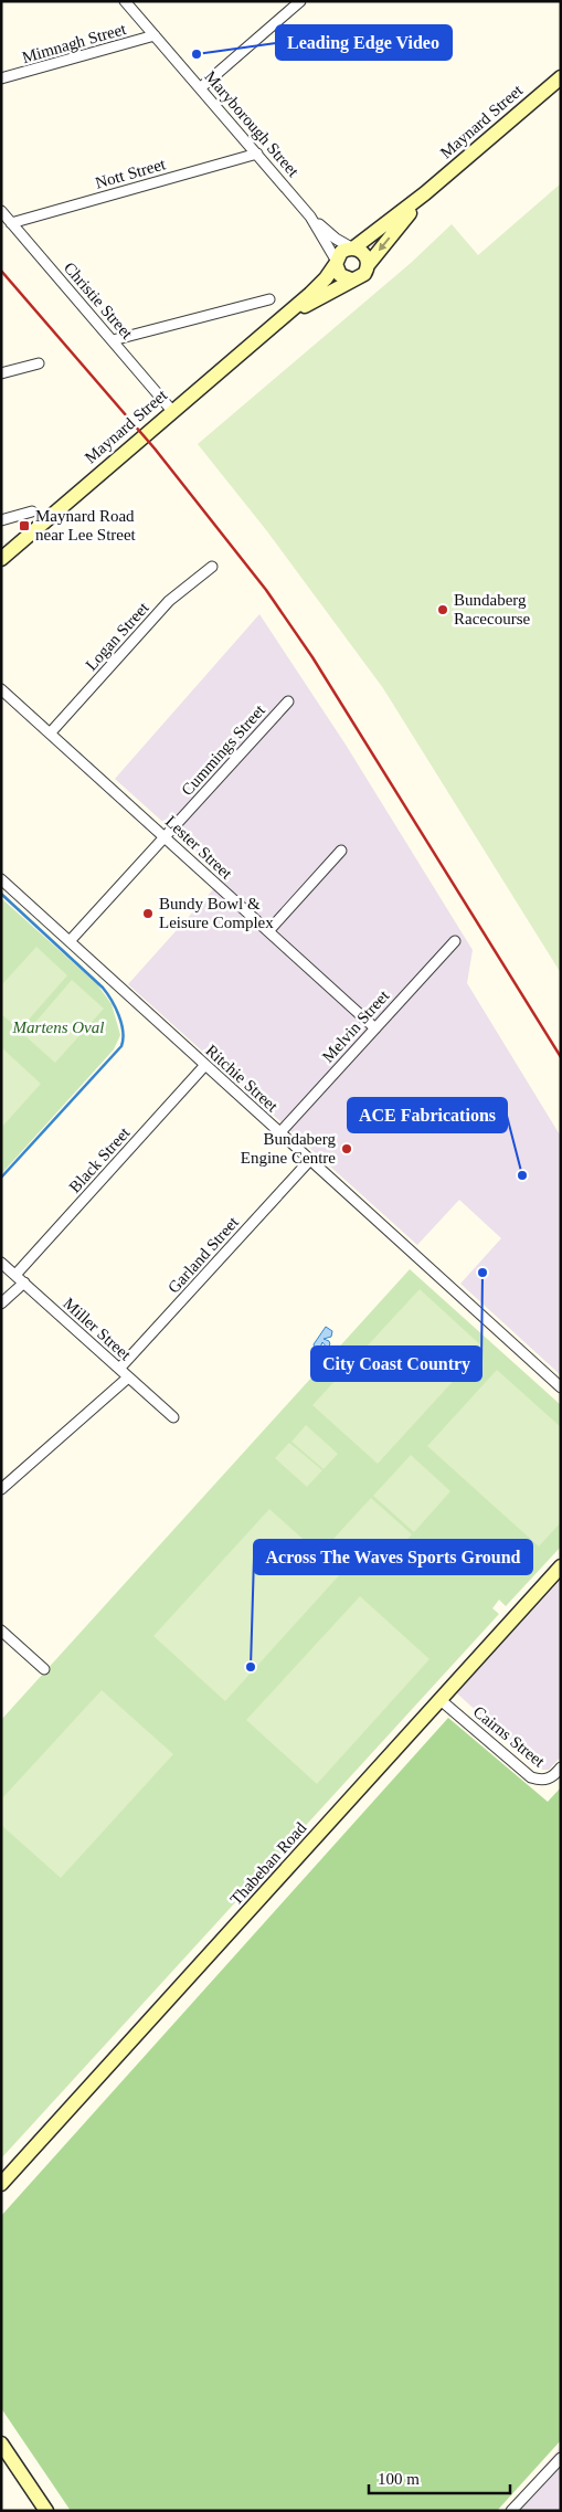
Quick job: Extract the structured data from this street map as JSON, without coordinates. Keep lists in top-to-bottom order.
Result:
{
  "streets": {
    "street": [
      "Mimnagh Street",
      "Maynard Street",
      "Maryborough Street",
      "Nott Street",
      "Christie Street",
      "Logan Street",
      "Cummings Street",
      "Lester Street",
      "Melvin Street",
      "Ritchie Street",
      "Black Street",
      "Garland Street",
      "Miller Street",
      "Cairns Street",
      "Thabeban Road"
    ]
  },
  "crossings": [
    ["Mimnagh Street", "Maryborough Street"],
    ["Maynard Street", "Maryborough Street"],
    ["Maynard Street", "Christie Street"],
    ["Maryborough Street", "Nott Street"],
    ["Nott Street", "Christie Street"],
    ["Logan Street", "Lester Street"],
    ["Cummings Street", "Lester Street"],
    ["Cummings Street", "Ritchie Street"],
    ["Lester Street", "Melvin Street"],
    ["Melvin Street", "Ritchie Street"],
    ["Ritchie Street", "Black Street"],
    ["Ritchie Street", "Garland Street"],
    ["Black Street", "Miller Street"],
    ["Garland Street", "Miller Street"],
    ["Cairns Street", "Thabeban Road"]
  ],
  "parks": ["Martens Oval"],
  "places": {
    "other": [
      "Leading Edge Video",
      "Bundaberg Racecourse",
      "Bundy Bowl & Leisure Complex",
      "Bundaberg Engine Centre",
      "ACE Fabrications",
      "City Coast Country",
      "Across The Waves Sports Ground"
    ],
    "transit": ["Maynard Road near Lee Street"]
  },
  "scale_bar": "100 m"
}
